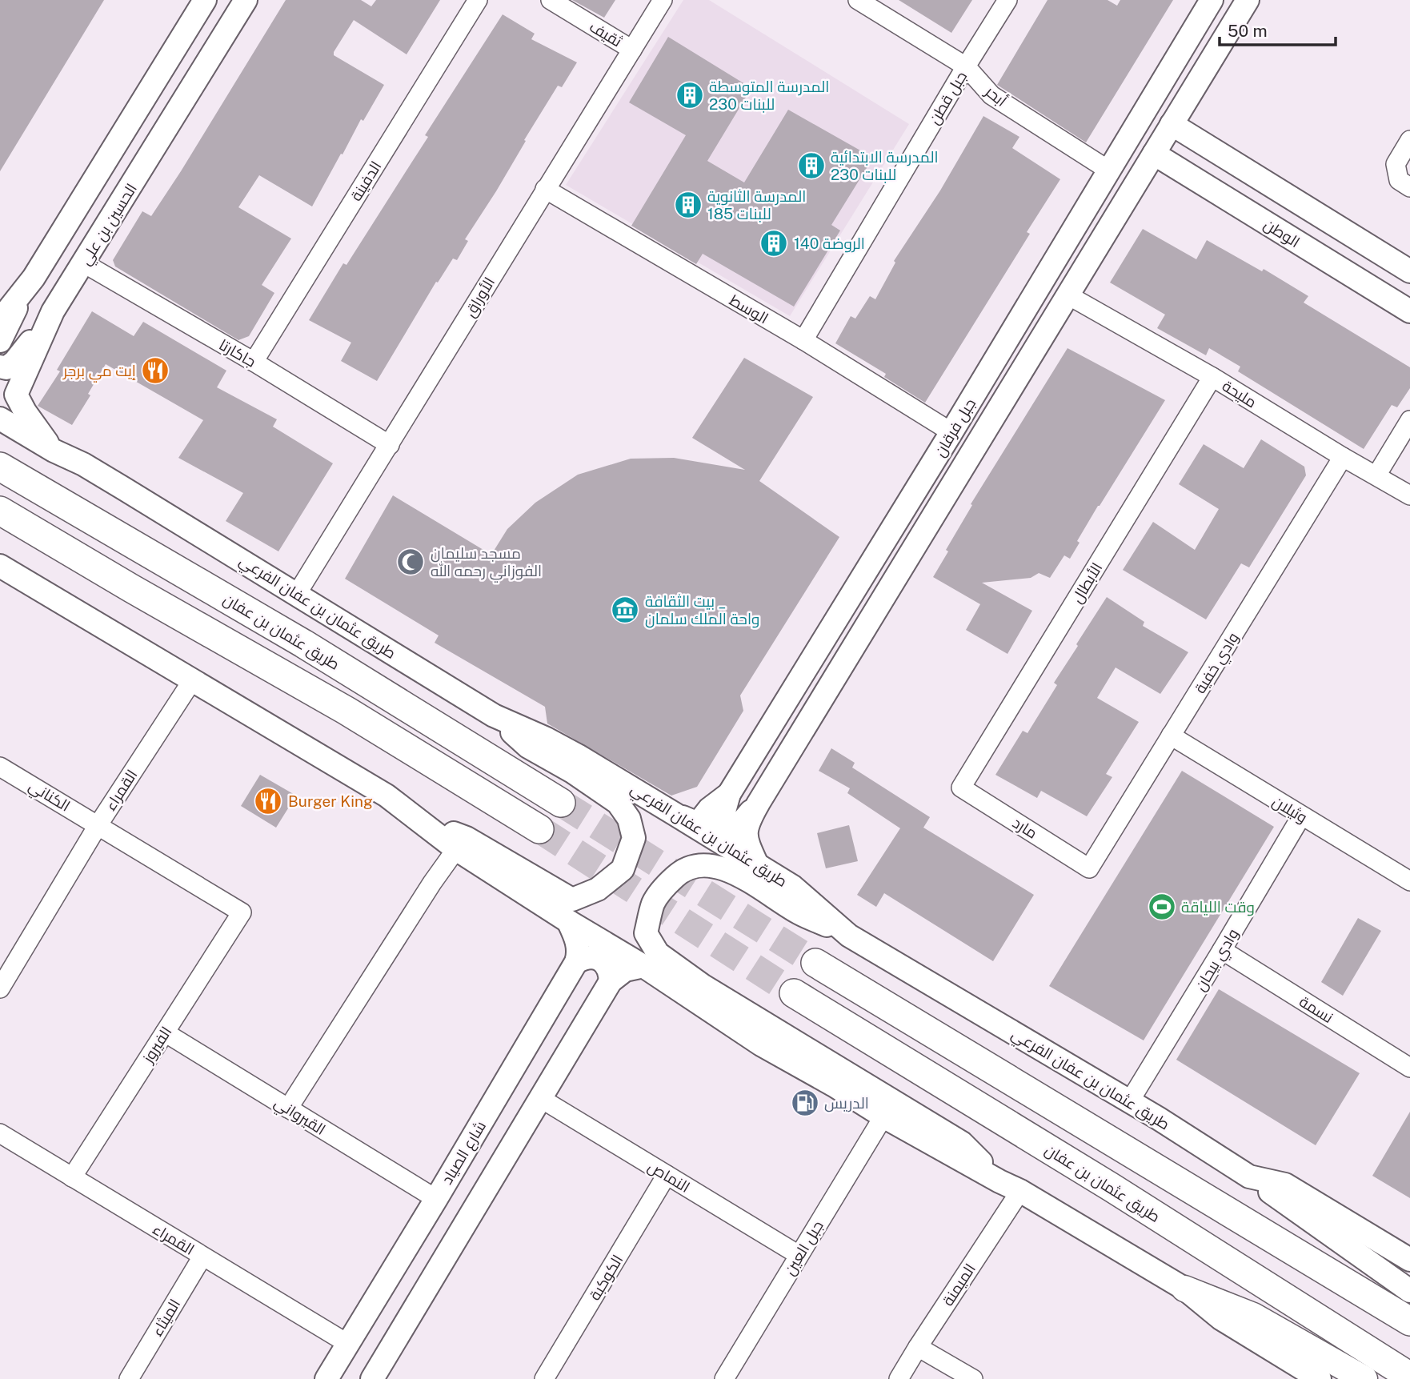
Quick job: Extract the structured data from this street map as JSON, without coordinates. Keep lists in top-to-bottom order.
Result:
{
  "streets": {
    "main road": ["طريق عثمان بن عفان"],
    "street": [
      "ثقيف",
      "أبحر",
      "جبل قطن",
      "الدفينة",
      "الحسين بن علي",
      "الوطن",
      "الأوراق",
      "الوسط",
      "جاكارتا",
      "مليحة",
      "جبل فرقان",
      "الأبطال",
      "طريق عثمان بن عفان الفرعي",
      "وادي خفية",
      "القمراء",
      "الكناني",
      "وثيلان",
      "مارد",
      "وادي بيحان",
      "نسمة",
      "الفيروز",
      "القيرواني",
      "شارع الصياد",
      "النماص",
      "جبل العين",
      "الكوكبة",
      "الميمنة",
      "الميثاء"
    ]
  },
  "crossings": [
    ["ثقيف", "الأوراق"],
    ["أبحر", "جبل قطن"],
    ["أبحر", "جبل فرقان"],
    ["جبل قطن", "الوسط"],
    ["الدفينة", "جاكارتا"],
    ["الحسين بن علي", "جاكارتا"],
    ["الحسين بن علي", "طريق عثمان بن عفان الفرعي"],
    ["الوطن", "جبل فرقان"],
    ["الأوراق", "الوسط"],
    ["الأوراق", "جاكارتا"],
    ["الأوراق", "طريق عثمان بن عفان الفرعي"],
    ["الوسط", "جبل فرقان"],
    ["مليحة", "جبل فرقان"],
    ["مليحة", "الأبطال"],
    ["مليحة", "وادي خفية"],
    ["جبل فرقان", "طريق عثمان بن عفان الفرعي"],
    ["الأبطال", "مارد"],
    ["طريق عثمان بن عفان الفرعي", "وادي بيحان"],
    ["وادي خفية", "وثيلان"],
    ["وادي خفية", "مارد"],
    ["القمراء", "الكناني"],
    ["القمراء", "الفيروز"],
    ["القمراء", "شارع الصياد"],
    ["القمراء", "الميثاء"],
    ["الكناني", "الفيروز"],
    ["وثيلان", "وادي بيحان"],
    ["وادي بيحان", "نسمة"],
    ["الفيروز", "القيرواني"],
    ["القيرواني", "شارع الصياد"],
    ["النماص", "جبل العين"],
    ["النماص", "الكوكبة"]
  ],
  "places": {
    "building": [
      "المدرسة المتوسطة 230 للبنات",
      "المدرسة الابتدائية 230 للبنات",
      "المدرسة الثانوية 185 للبنات",
      "الروضة 140"
    ],
    "restaurant": ["إيت مي برجر", "Burger King"],
    "mosque": ["مسجد سليمان الفوزاني رحمه الله"],
    "museum": ["بيت الثقافة _ واحة الملك سلمان"],
    "sports": ["وقت اللياقة"],
    "fuel station": ["الدريس"]
  },
  "scale_bar": "50 m"
}
